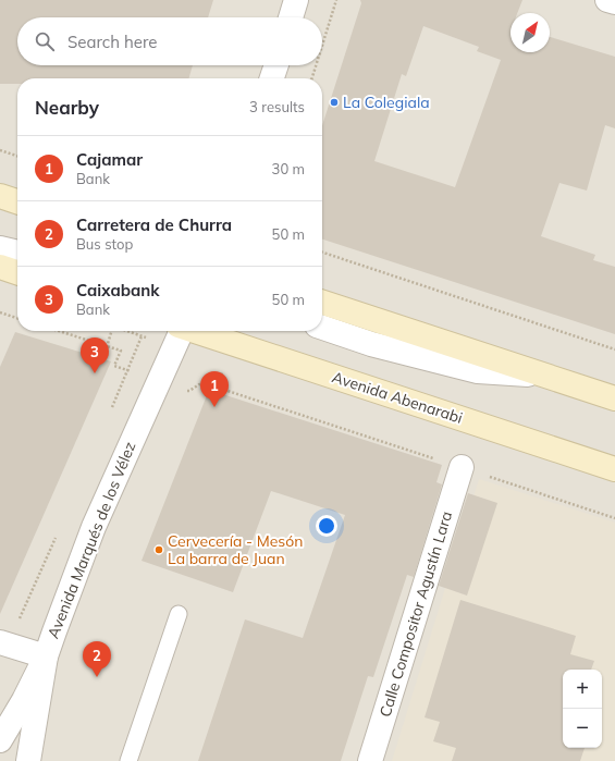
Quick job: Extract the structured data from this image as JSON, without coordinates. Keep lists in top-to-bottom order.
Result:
{
  "streets": {
    "main road": ["Avenida Abenarabi"],
    "street": ["Avenida Marqués de los Vélez", "Calle Compositor Agustín Lara"]
  },
  "places": ["La Colegiala", "Cervecería - Mesón La barra de Juan"],
  "north": "top right",
  "page": {
    "search": "Search here",
    "heading": ["Nearby", "3 results"],
    "list": [
      {
        "mark": "1",
        "name": "Cajamar",
        "note": "Bank",
        "value": "30 m"
      },
      {
        "mark": "2",
        "name": "Carretera de Churra",
        "note": "Bus stop",
        "value": "50 m"
      },
      {
        "mark": "3",
        "name": "Caixabank",
        "note": "Bank",
        "value": "50 m"
      }
    ],
    "pins": ["3", "1", "2"],
    "map_buttons": ["+", "−"]
  }
}
